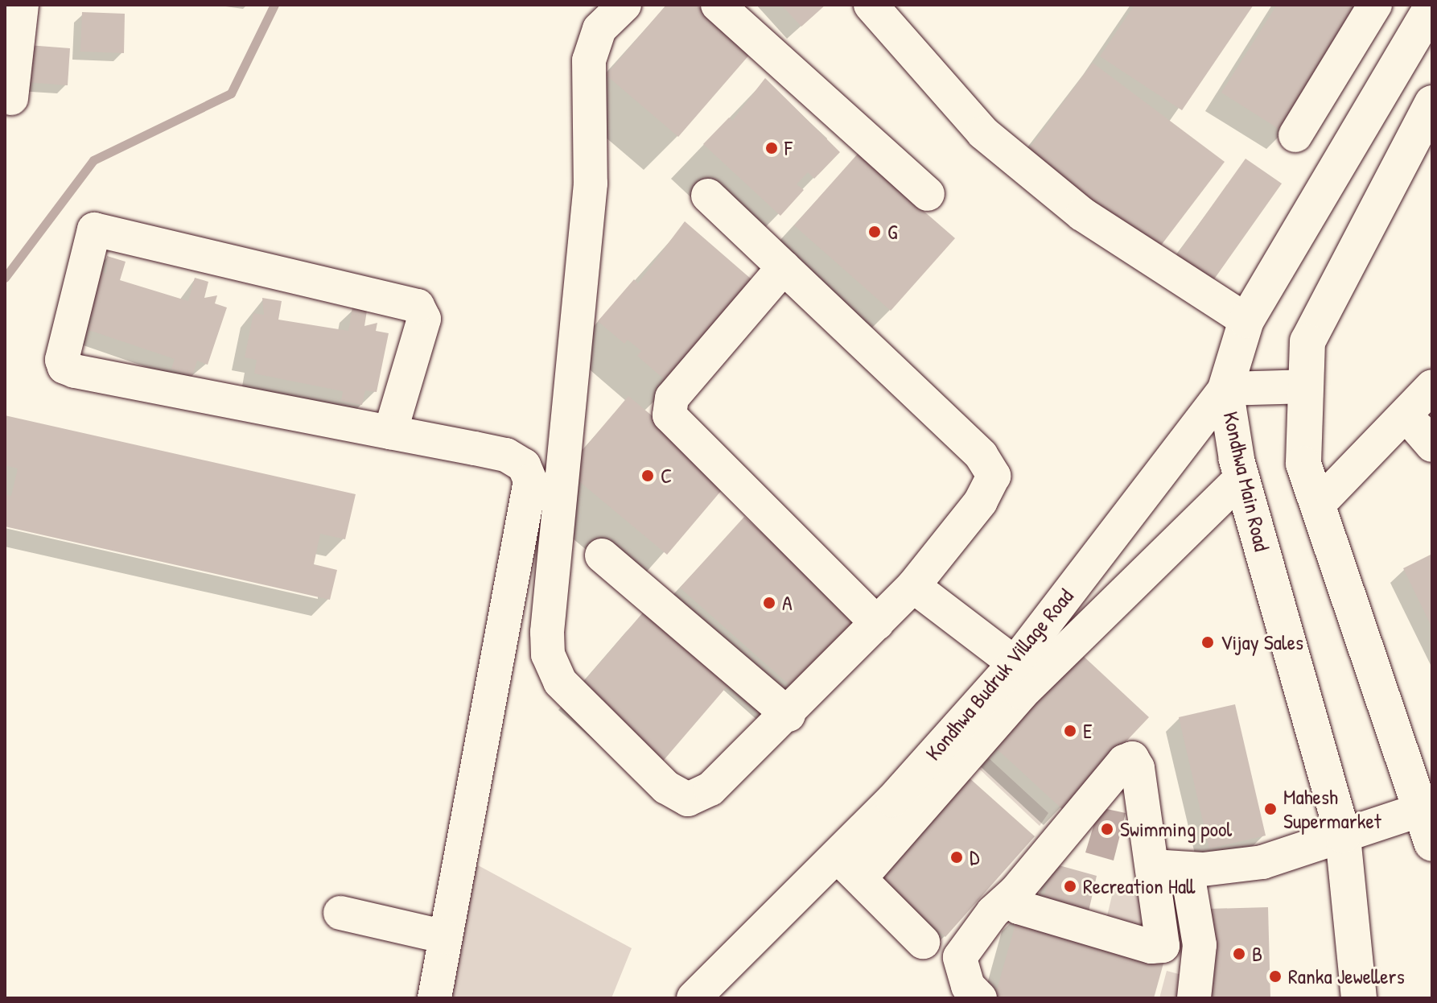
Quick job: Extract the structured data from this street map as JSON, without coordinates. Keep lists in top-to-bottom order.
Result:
{
  "streets": {
    "main road": ["Kondhwa Main Road"],
    "street": ["Kondhwa Budruk Village Road"]
  },
  "crossings": [
    ["Kondhwa Main Road", "Kondhwa Budruk Village Road"]
  ],
  "places": [
    "F",
    "G",
    "C",
    "A",
    "Vijay Sales",
    "E",
    "Mahesh Supermarket",
    "Swimming pool",
    "D",
    "Recreation Hall",
    "B",
    "Ranka Jewellers"
  ]
}
